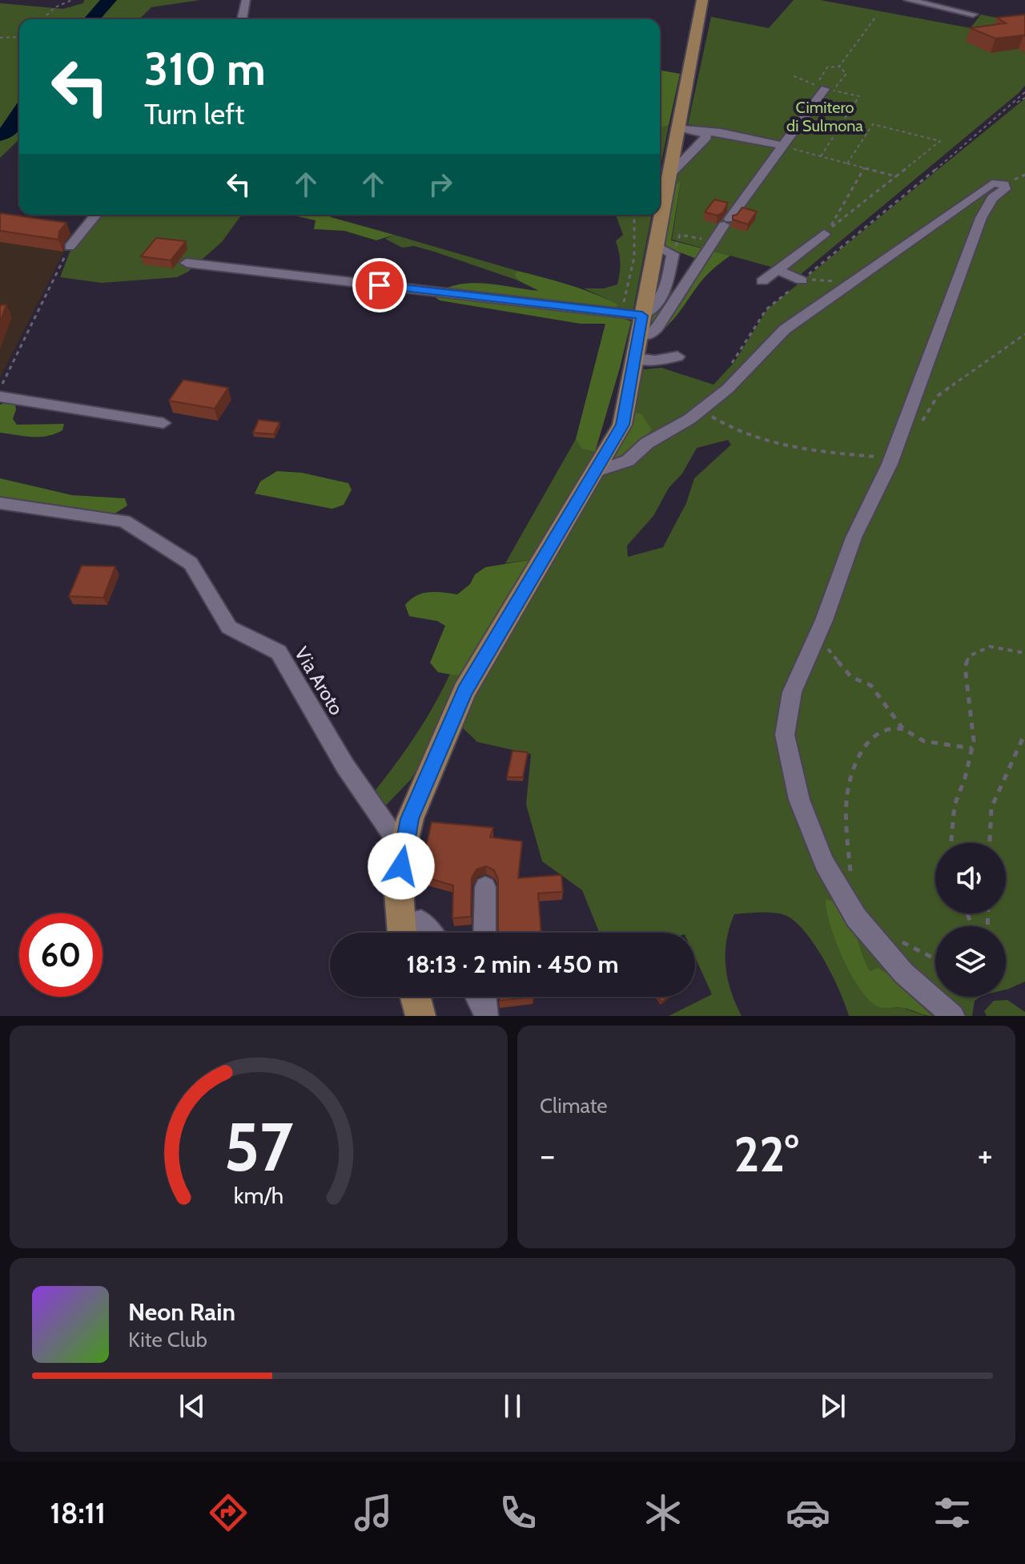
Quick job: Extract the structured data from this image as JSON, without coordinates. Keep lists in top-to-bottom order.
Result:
{
  "streets": {
    "street": ["Via Aroto"]
  },
  "parks": ["Cimitero di Sulmona"],
  "page": {
    "turn": ["310 m", "Turn left"],
    "limit": "60",
    "trip": "18:13 · 2 min · 450 m",
    "tile": "Climate",
    "heat": ["−", "22°", "+"],
    "song": ["Neon Rain", "Kite Club"],
    "tabs": "18:11",
    "gauge": ["57", "km/h"]
  }
}
